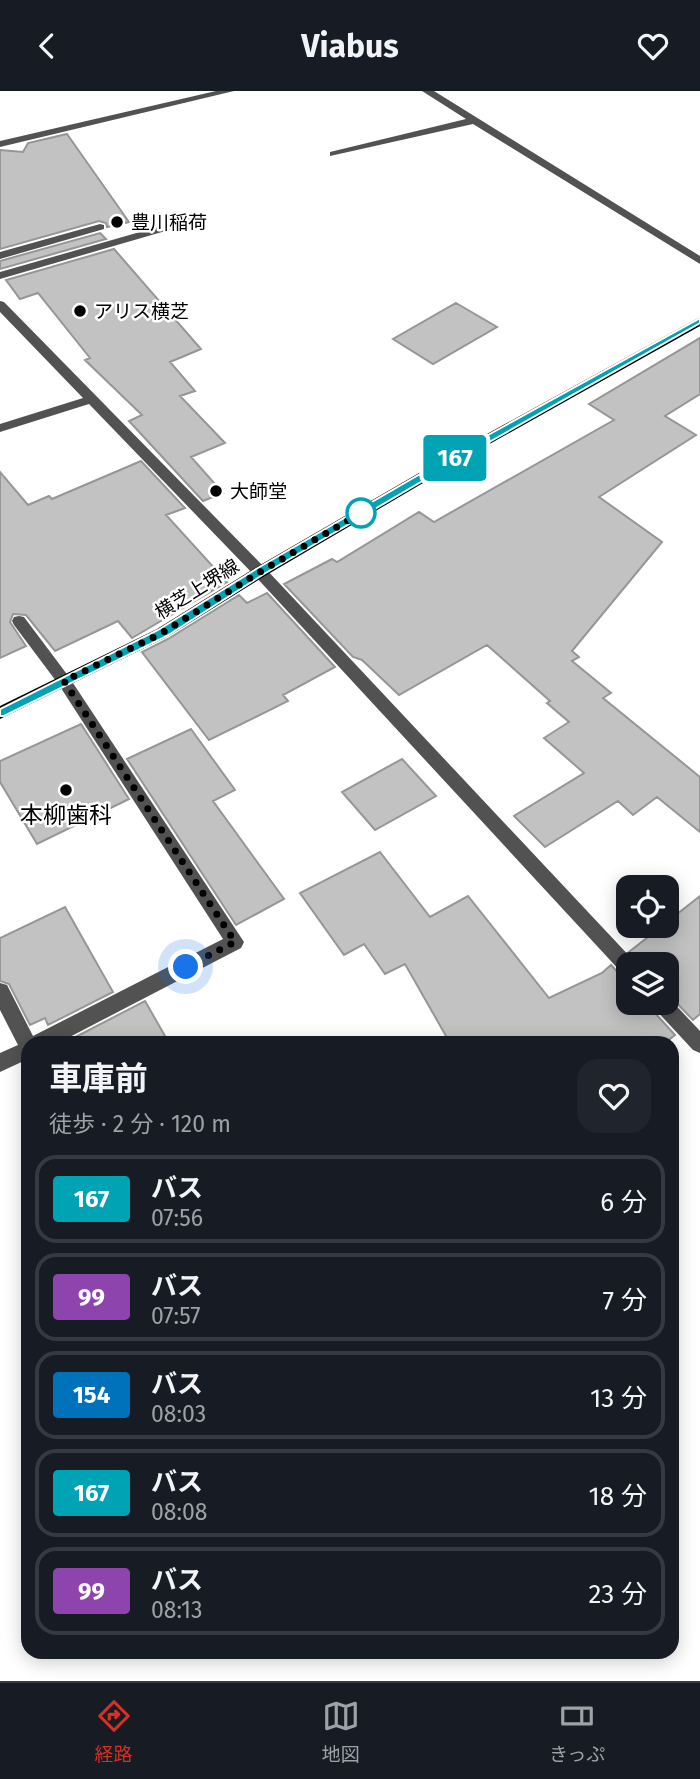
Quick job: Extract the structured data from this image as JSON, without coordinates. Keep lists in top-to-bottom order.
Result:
{
  "streets": {
    "main road": ["横芝上堺線"]
  },
  "places": [
    "豊川稲荷",
    "アリス横芝",
    "大師堂",
    "本柳歯科"
  ],
  "lines": ["bus line 167"],
  "page": {
    "header": "Viabus",
    "on_map": "167",
    "heading": ["車庫前", "徒歩 · 2 分 · 120 m"],
    "list": [
      {
        "mark": "167",
        "name": "バス",
        "note": "07:56",
        "value": "6 分"
      },
      {
        "mark": "99",
        "name": "バス",
        "note": "07:57",
        "value": "7 分"
      },
      {
        "mark": "154",
        "name": "バス",
        "note": "08:03",
        "value": "13 分"
      },
      {
        "mark": "167",
        "name": "バス",
        "note": "08:08",
        "value": "18 分"
      },
      {
        "mark": "99",
        "name": "バス",
        "note": "08:13",
        "value": "23 分"
      }
    ],
    "tabs": ["経路", "地図", "きっぷ"]
  }
}
